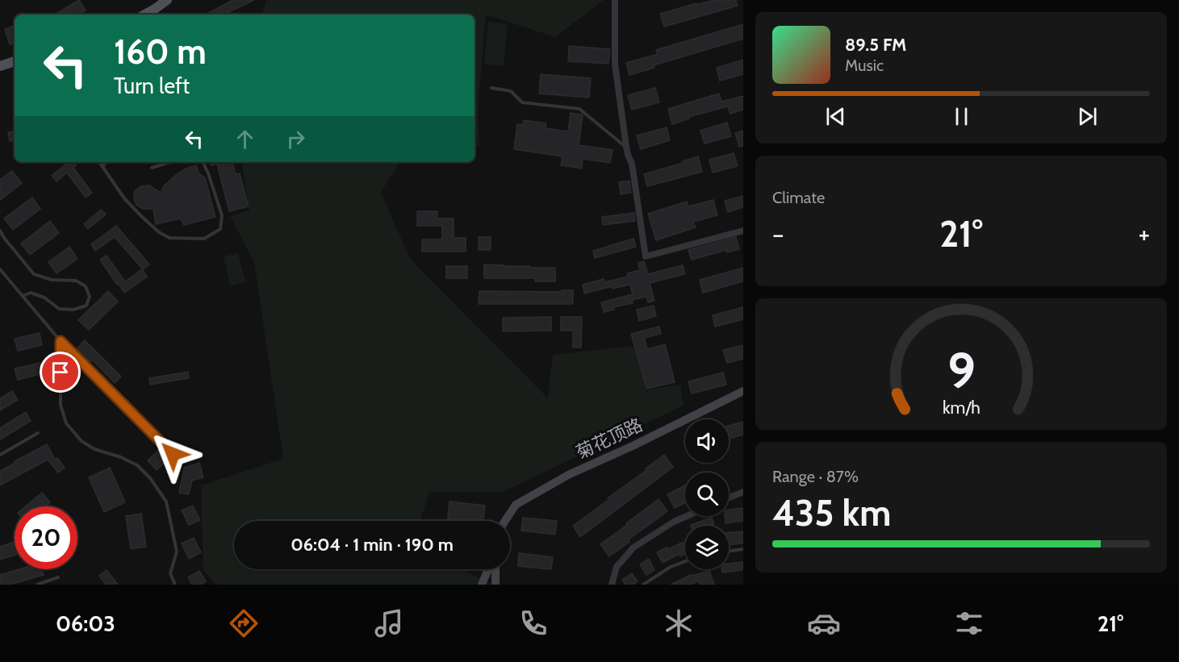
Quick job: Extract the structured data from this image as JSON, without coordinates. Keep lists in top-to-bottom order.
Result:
{
  "streets": {
    "street": ["菊花顶路"]
  },
  "page": {
    "turn": ["160 m", "Turn left"],
    "song": ["89.5 FM", "Music"],
    "tile": [
      "Climate",
      ["Range · 87%", "435 km"]
    ],
    "heat": ["−", "21°", "+"],
    "limit": "20",
    "trip": "06:04 · 1 min · 190 m",
    "tabs": ["06:03", "21°"],
    "gauge": ["9", "km/h"]
  }
}
